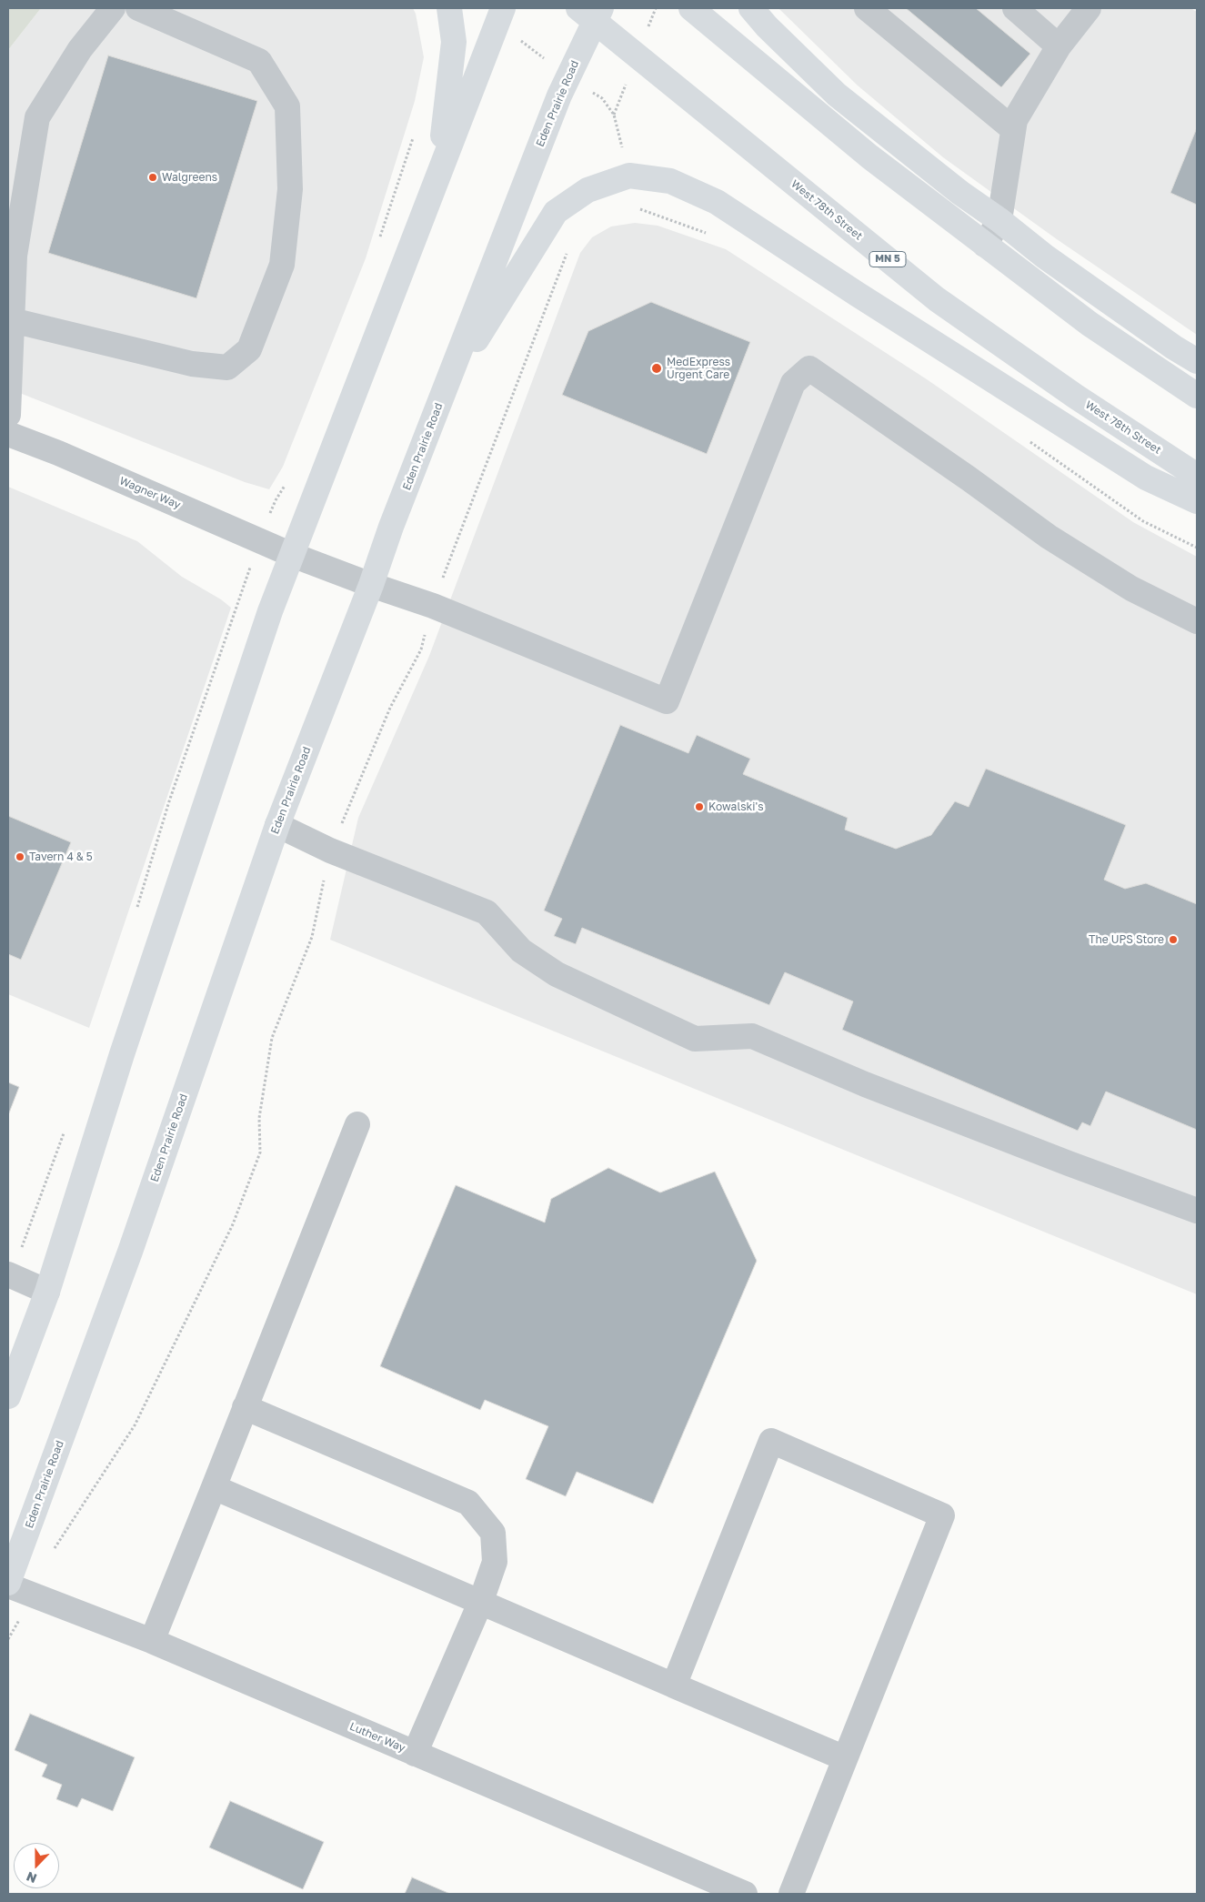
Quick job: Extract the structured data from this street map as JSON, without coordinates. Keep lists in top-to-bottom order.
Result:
{
  "streets": {
    "main road": ["Eden Prairie Road", "West 78th Street", "MN 5"],
    "street": ["Wagner Way", "Luther Way"]
  },
  "crossings": [
    ["Eden Prairie Road", "West 78th Street"],
    ["Eden Prairie Road", "Wagner Way"],
    ["Eden Prairie Road", "Luther Way"]
  ],
  "places": [
    "Walgreens",
    "MedExpress Urgent Care",
    "Kowalski's",
    "Tavern 4 & 5",
    "The UPS Store"
  ],
  "north": "bottom"
}
